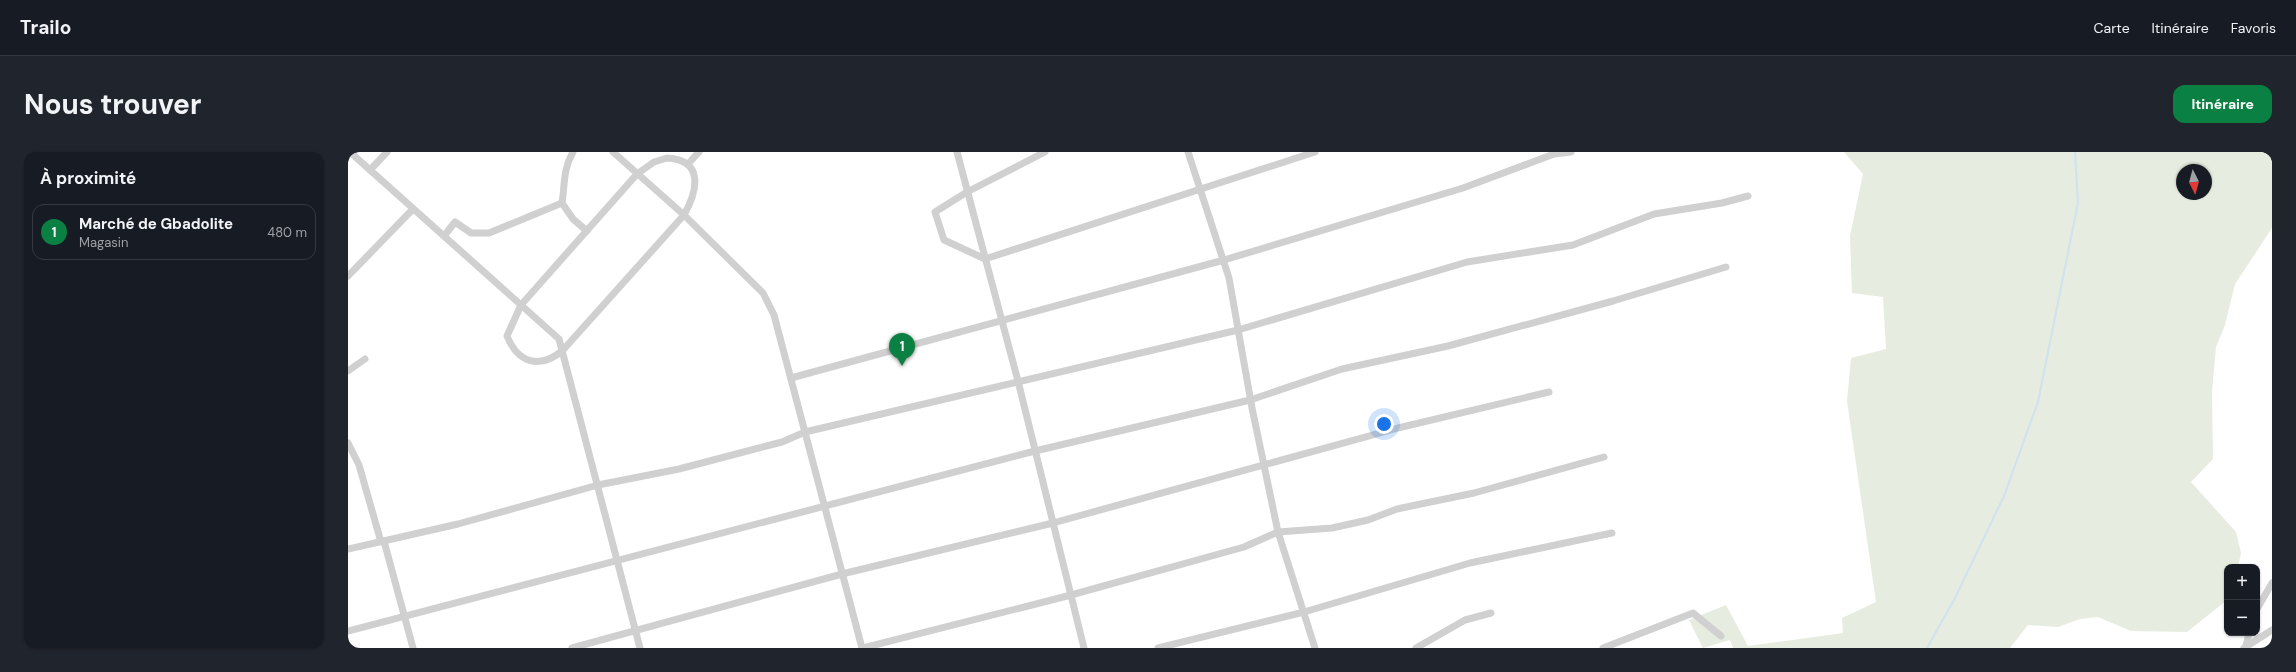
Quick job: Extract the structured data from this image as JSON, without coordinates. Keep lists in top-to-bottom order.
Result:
{
  "north": "bottom",
  "page": {
    "header": "Trailo",
    "nav": ["Carte", "Itinéraire", "Favoris"],
    "buttons": "Itinéraire",
    "title": "Nous trouver",
    "heading": "À proximité",
    "list": [
      {
        "mark": "1",
        "name": "Marché de Gbadolite",
        "note": "Magasin",
        "value": "480 m"
      }
    ],
    "pins": "1",
    "map_buttons": ["+", "−"]
  }
}
